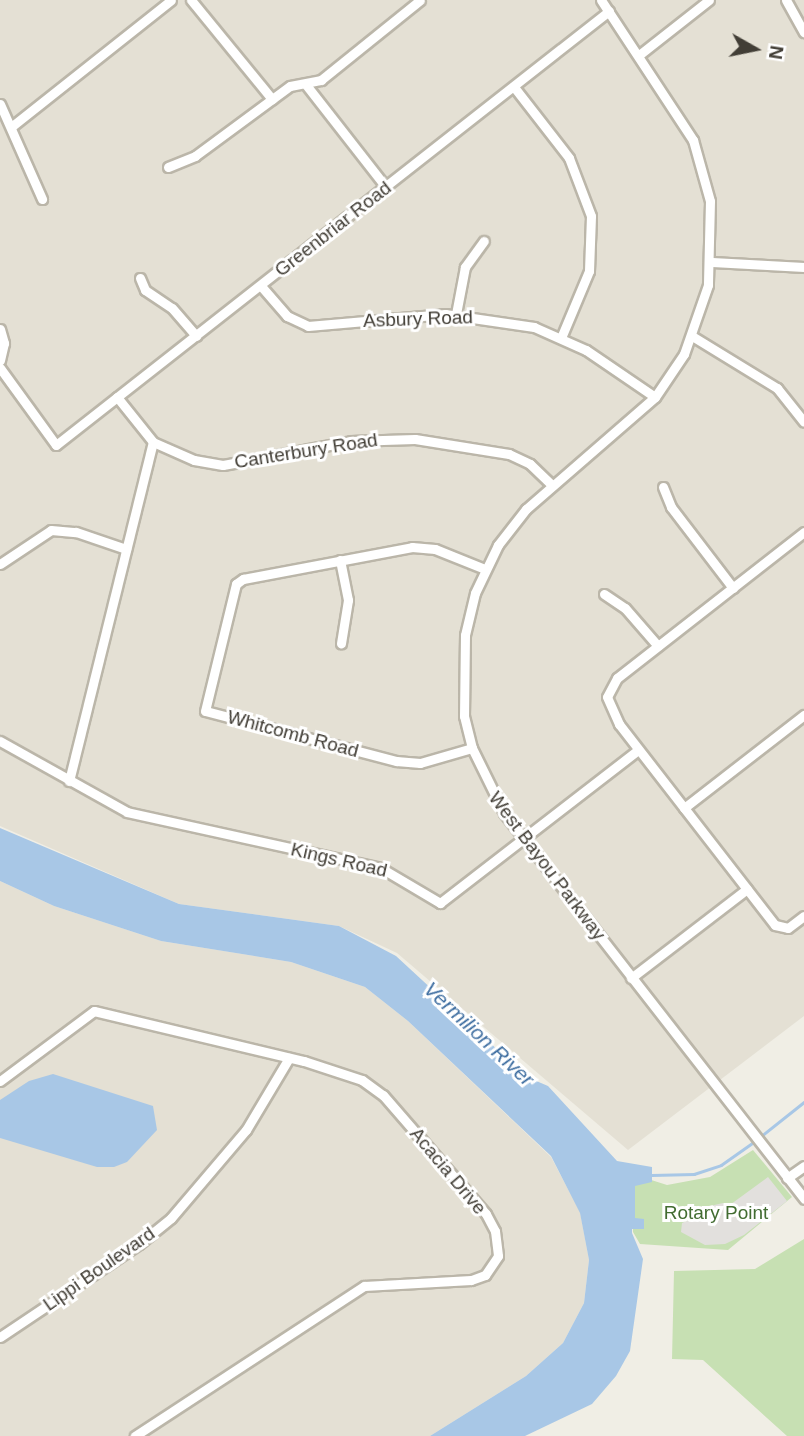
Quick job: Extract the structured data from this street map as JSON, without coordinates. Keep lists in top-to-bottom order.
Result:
{
  "streets": {
    "street": [
      "Greenbriar Road",
      "Asbury Road",
      "Canterbury Road",
      "Whitcomb Road",
      "Kings Road",
      "West Bayou Parkway",
      "Acacia Drive",
      "Lippi Boulevard"
    ]
  },
  "crossings": [
    ["Greenbriar Road", "Asbury Road"],
    ["Greenbriar Road", "Canterbury Road"],
    ["Greenbriar Road", "West Bayou Parkway"],
    ["Asbury Road", "West Bayou Parkway"],
    ["Canterbury Road", "West Bayou Parkway"],
    ["Whitcomb Road", "West Bayou Parkway"],
    ["Kings Road", "West Bayou Parkway"],
    ["Acacia Drive", "Lippi Boulevard"]
  ],
  "water": ["Vermilion River"],
  "parks": ["Rotary Point"],
  "north": "right"
}
